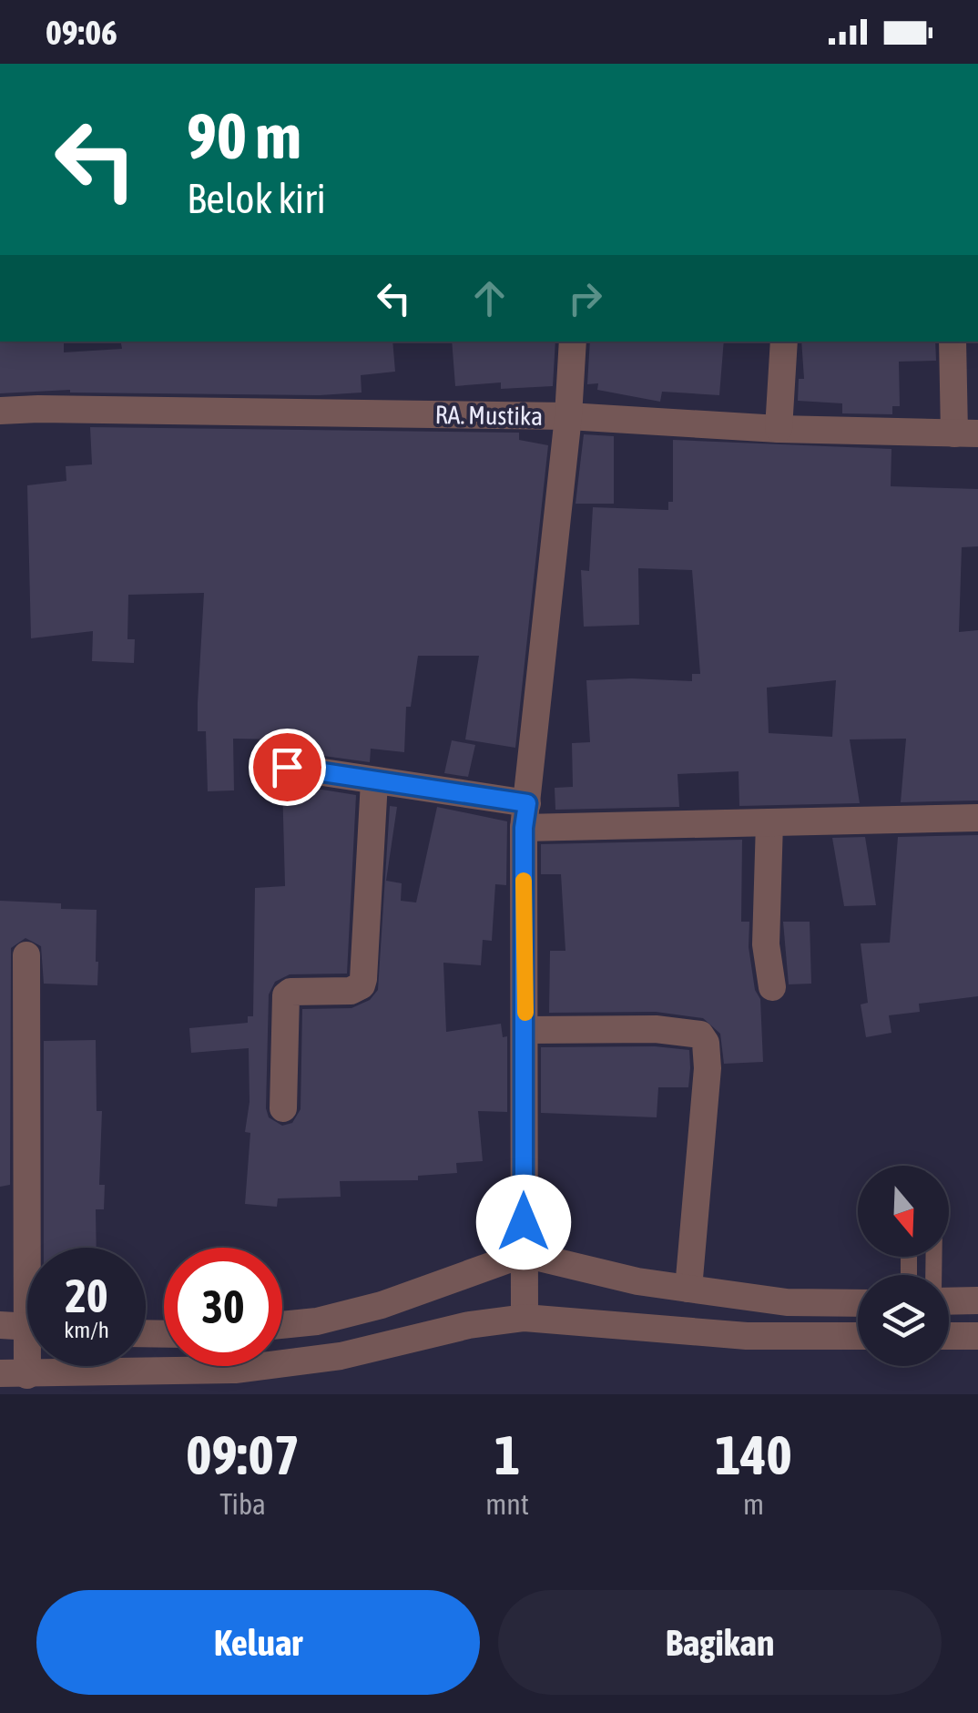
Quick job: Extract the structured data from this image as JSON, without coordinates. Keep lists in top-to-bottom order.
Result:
{
  "streets": {
    "street": ["RA. Mustika"]
  },
  "north": "bottom",
  "page": {
    "status": "09:06",
    "turn": ["90 m", "Belok kiri"],
    "speed": "20 km/h",
    "limit": "30",
    "eta": [
      "09:07",
      "Tiba",
      "1",
      "mnt",
      "140",
      "m"
    ],
    "buttons": ["Keluar", "Bagikan"]
  }
}
